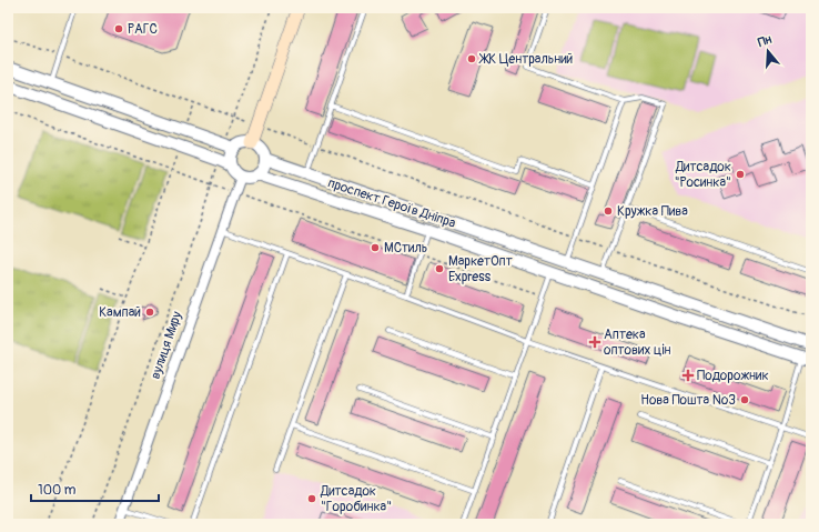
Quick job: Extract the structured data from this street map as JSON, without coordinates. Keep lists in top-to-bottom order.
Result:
{
  "streets": {
    "street": ["проспект Героїв Дніпра", "вулиця Миру"]
  },
  "crossings": [
    ["проспект Героїв Дніпра", "вулиця Миру"]
  ],
  "places": {
    "other": [
      "РАГС",
      "ЖК Центральний",
      "Дитсадок \"Росинка\"",
      "Кружка Пива",
      "МСтиль",
      "МаркетОпт Express",
      "Кампай",
      "Нова Пошта №3",
      "Дитсадок \"Горобинка\""
    ],
    "health": ["Аптека оптових цін", "Подорожник"]
  },
  "scale_bar": "100 m",
  "north": "top"
}
